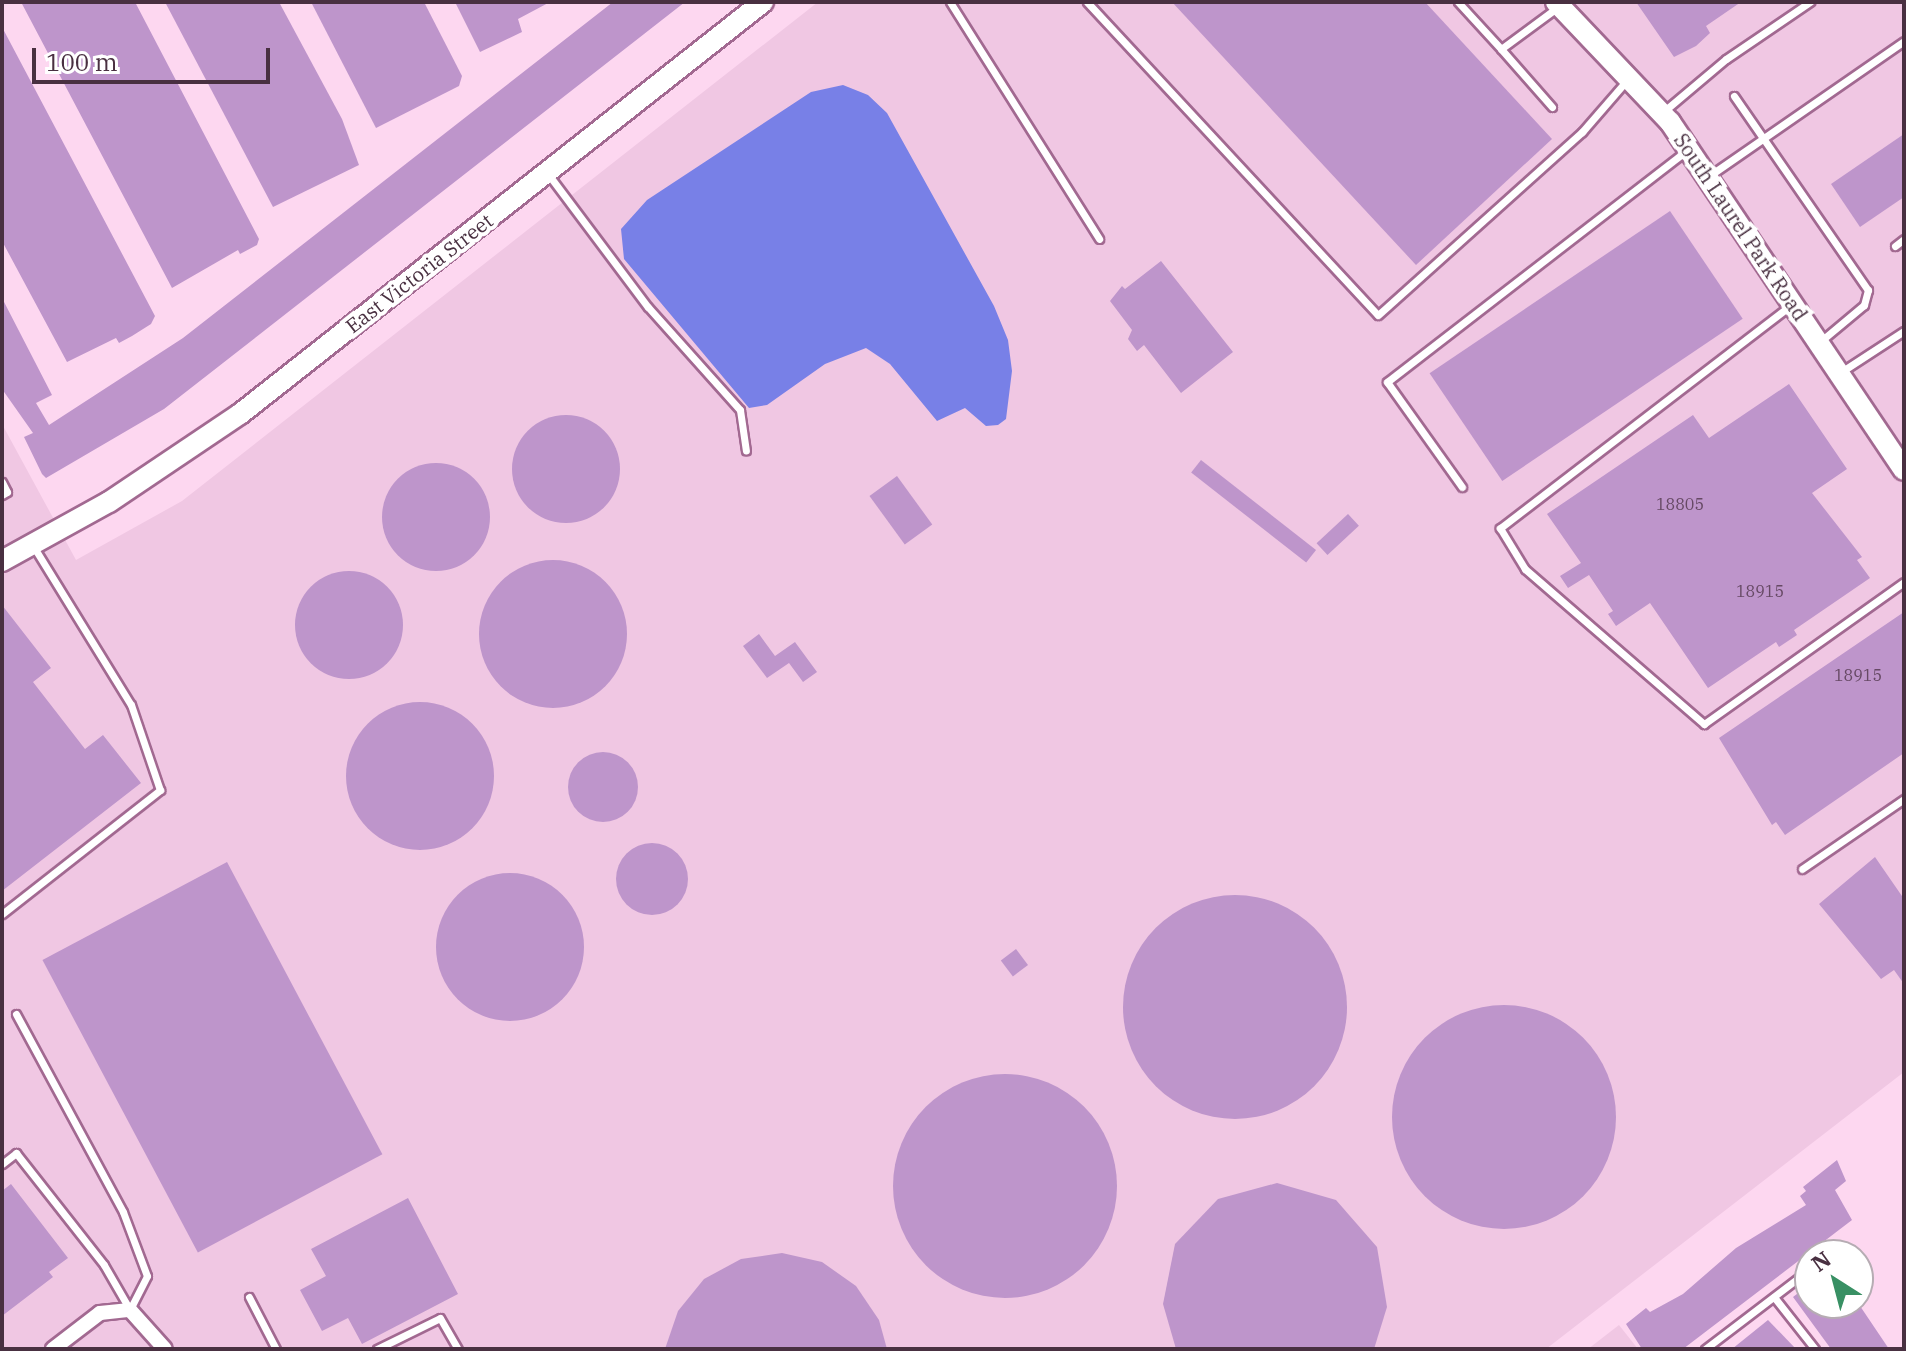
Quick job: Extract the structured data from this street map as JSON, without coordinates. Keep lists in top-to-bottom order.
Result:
{
  "streets": {
    "street": ["South Laurel Park Road", "East Victoria Street"]
  },
  "house_numbers": ["18805", "18915", "18915"],
  "scale_bar": "100 m",
  "north": "top left"
}
